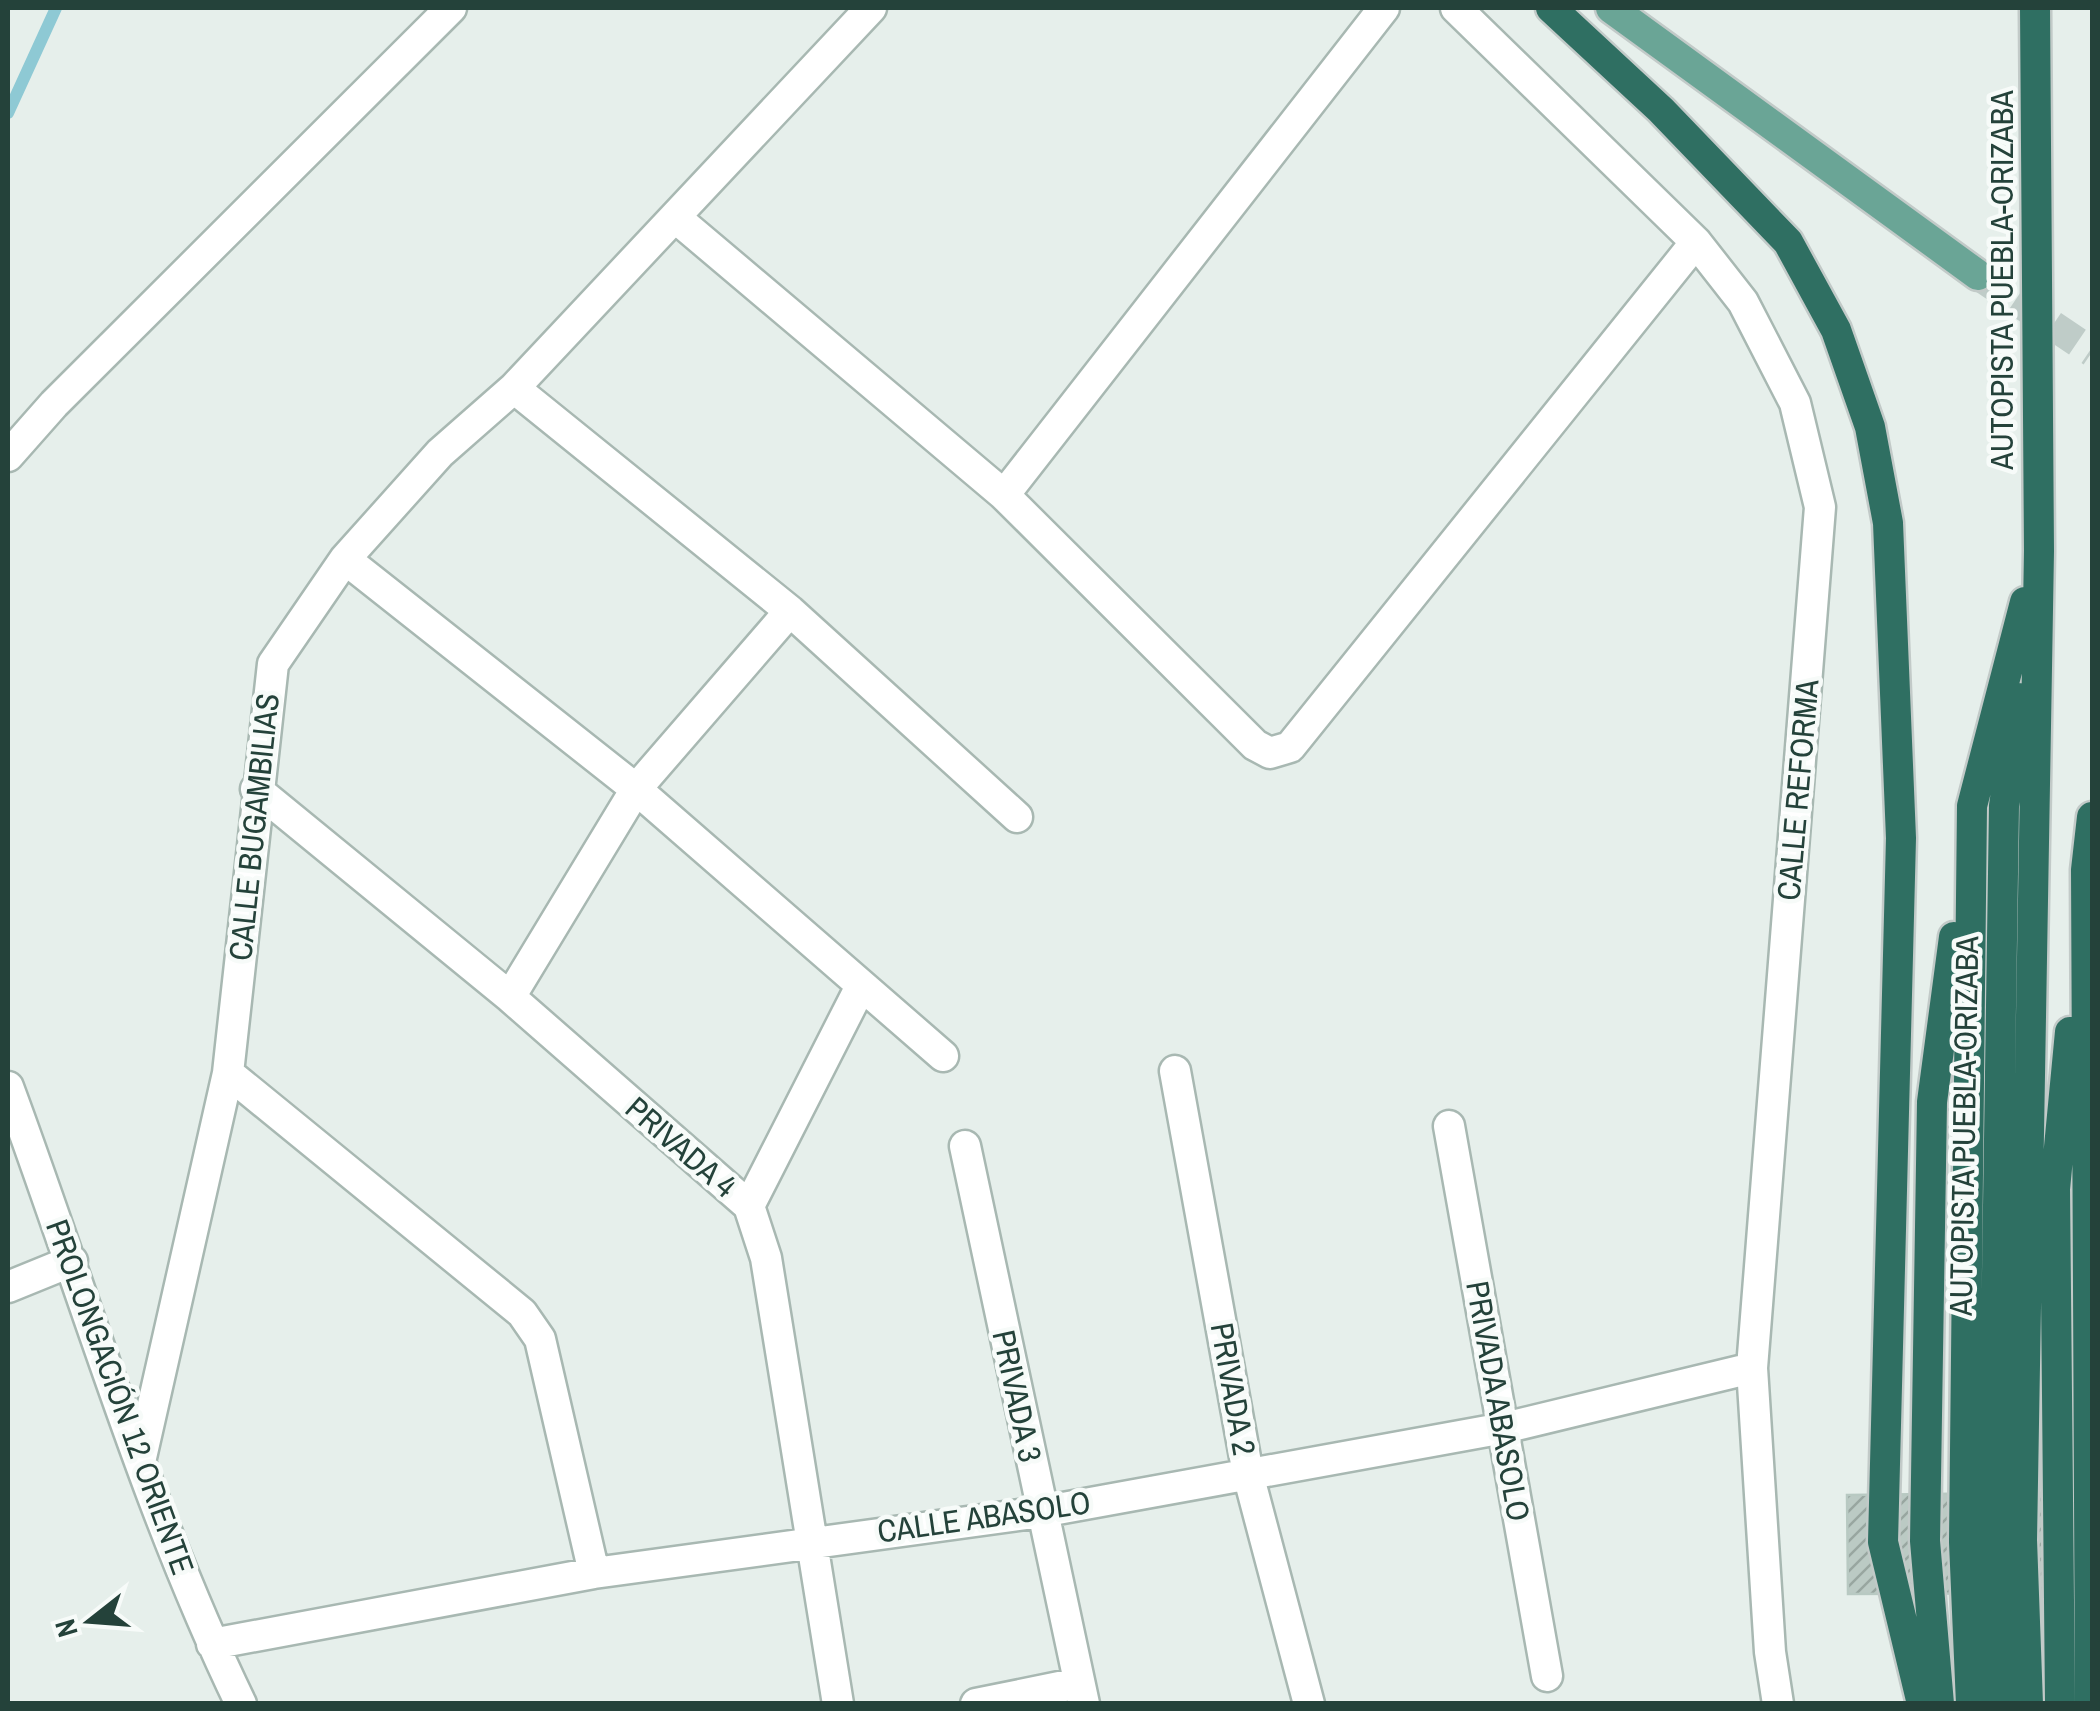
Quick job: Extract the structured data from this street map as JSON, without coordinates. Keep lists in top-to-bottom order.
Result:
{
  "streets": {
    "highway": ["AUTOPISTA PUEBLA-ORIZABA"],
    "street": [
      "CALLE REFORMA",
      "CALLE BUGAMBILIAS",
      "PRIVADA 4",
      "PRIVADA 2",
      "PRIVADA 3",
      "PROLONGACIÓN 12 ORIENTE",
      "PRIVADA ABASOLO",
      "CALLE ABASOLO"
    ]
  },
  "crossings": [
    ["CALLE REFORMA", "CALLE ABASOLO"],
    ["CALLE BUGAMBILIAS", "PRIVADA 4"],
    ["CALLE BUGAMBILIAS", "PROLONGACIÓN 12 ORIENTE"],
    ["PRIVADA 4", "CALLE ABASOLO"],
    ["PRIVADA 2", "CALLE ABASOLO"],
    ["PRIVADA 3", "CALLE ABASOLO"],
    ["PROLONGACIÓN 12 ORIENTE", "CALLE ABASOLO"],
    ["PRIVADA ABASOLO", "CALLE ABASOLO"]
  ],
  "north": "left"
}
